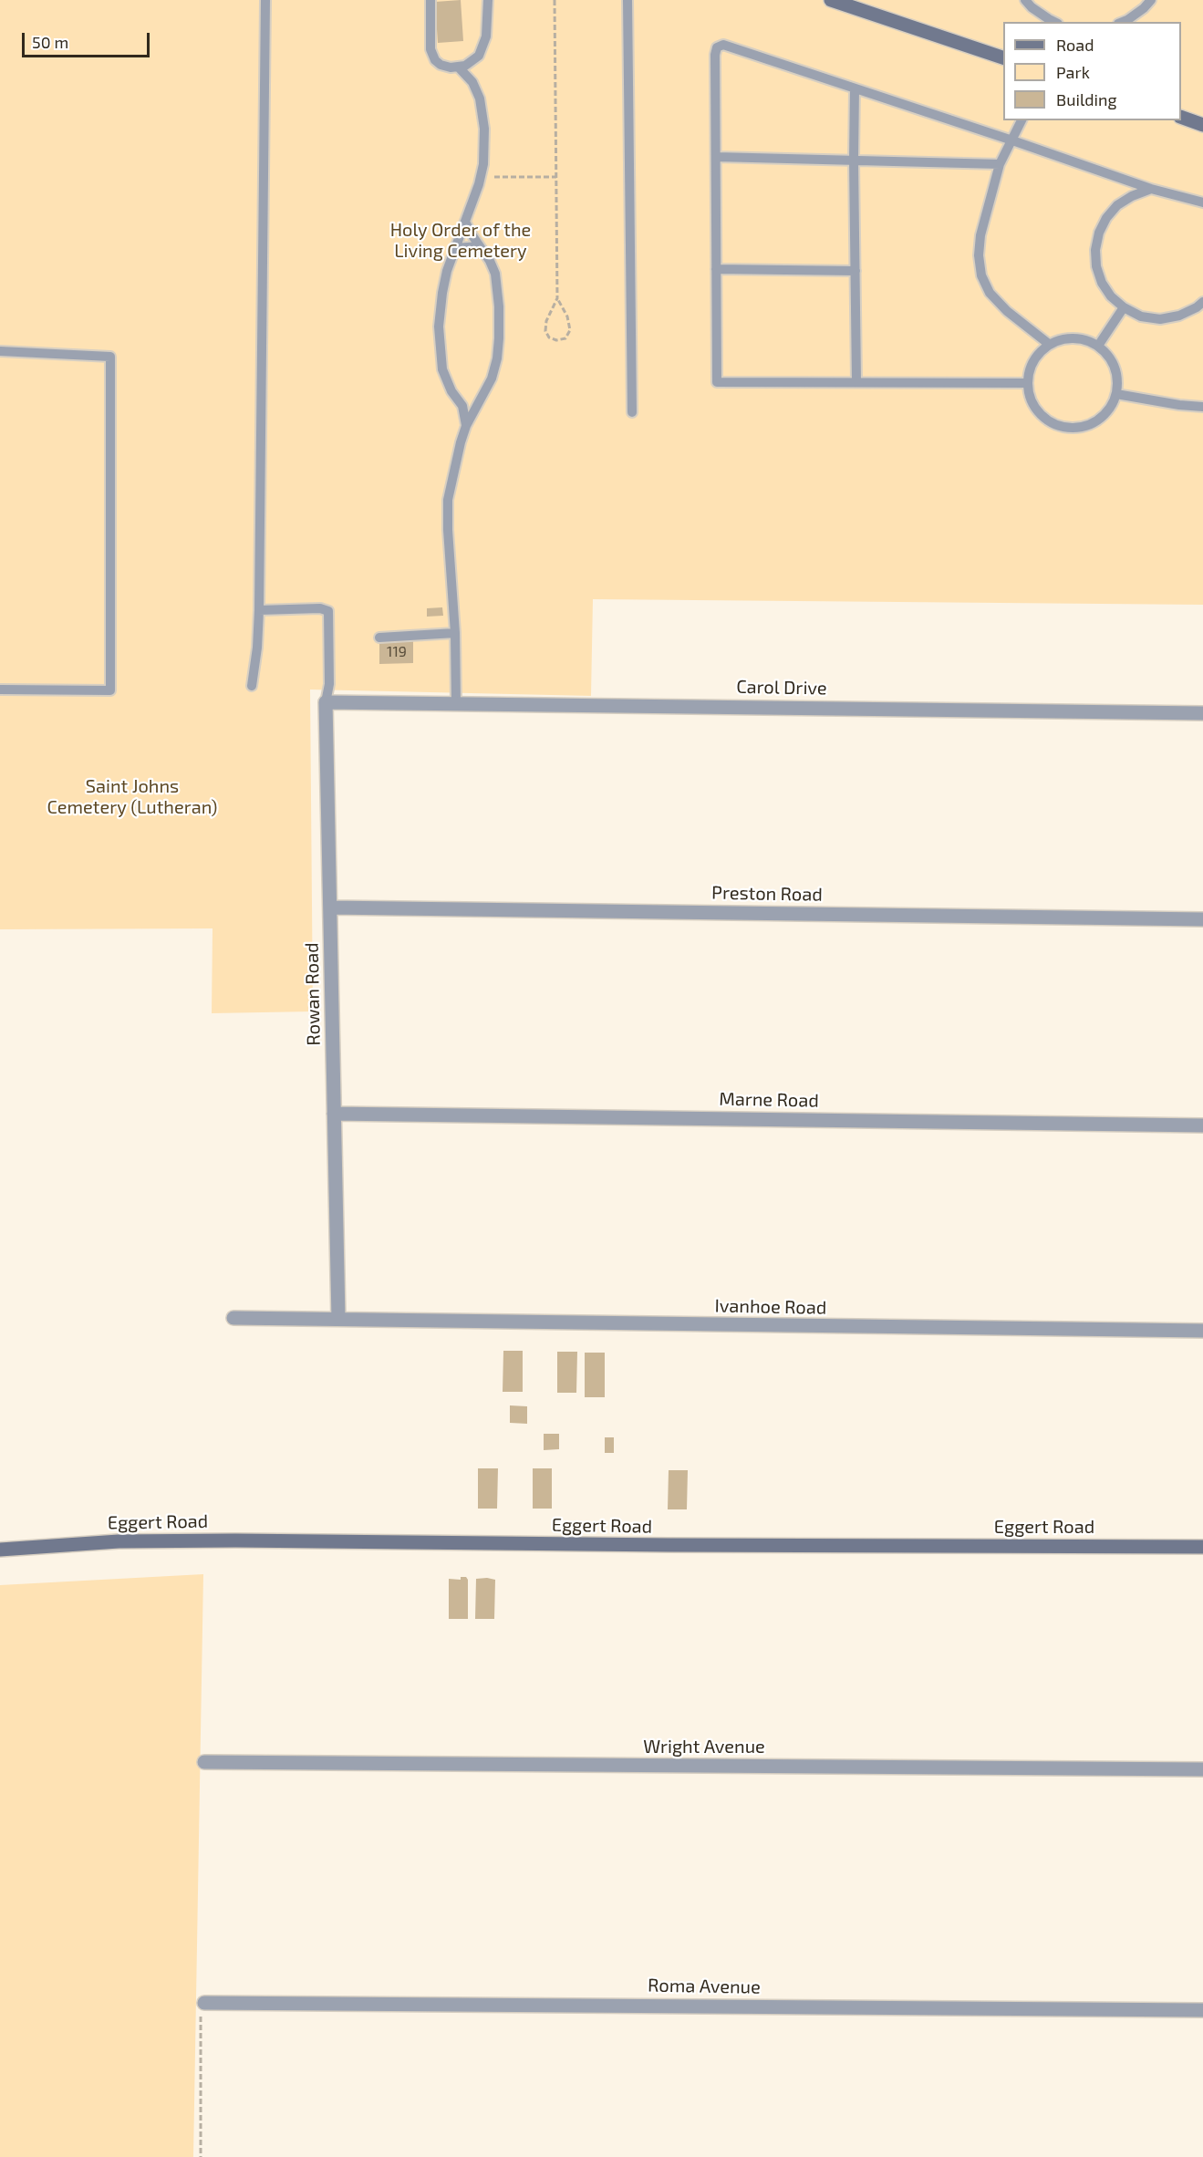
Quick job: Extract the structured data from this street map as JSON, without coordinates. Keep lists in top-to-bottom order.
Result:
{
  "streets": {
    "street": [
      "Carol Drive",
      "Preston Road",
      "Rowan Road",
      "Marne Road",
      "Ivanhoe Road",
      "Eggert Road",
      "Wright Avenue",
      "Roma Avenue"
    ]
  },
  "crossings": [
    ["Carol Drive", "Rowan Road"],
    ["Preston Road", "Rowan Road"],
    ["Rowan Road", "Marne Road"],
    ["Rowan Road", "Ivanhoe Road"]
  ],
  "parks": ["Holy Order of the Living Cemetery", "Saint Johns Cemetery (Lutheran)"],
  "house_numbers": ["119"],
  "legend": ["Road", "Park", "Building"],
  "scale_bar": "50 m"
}
